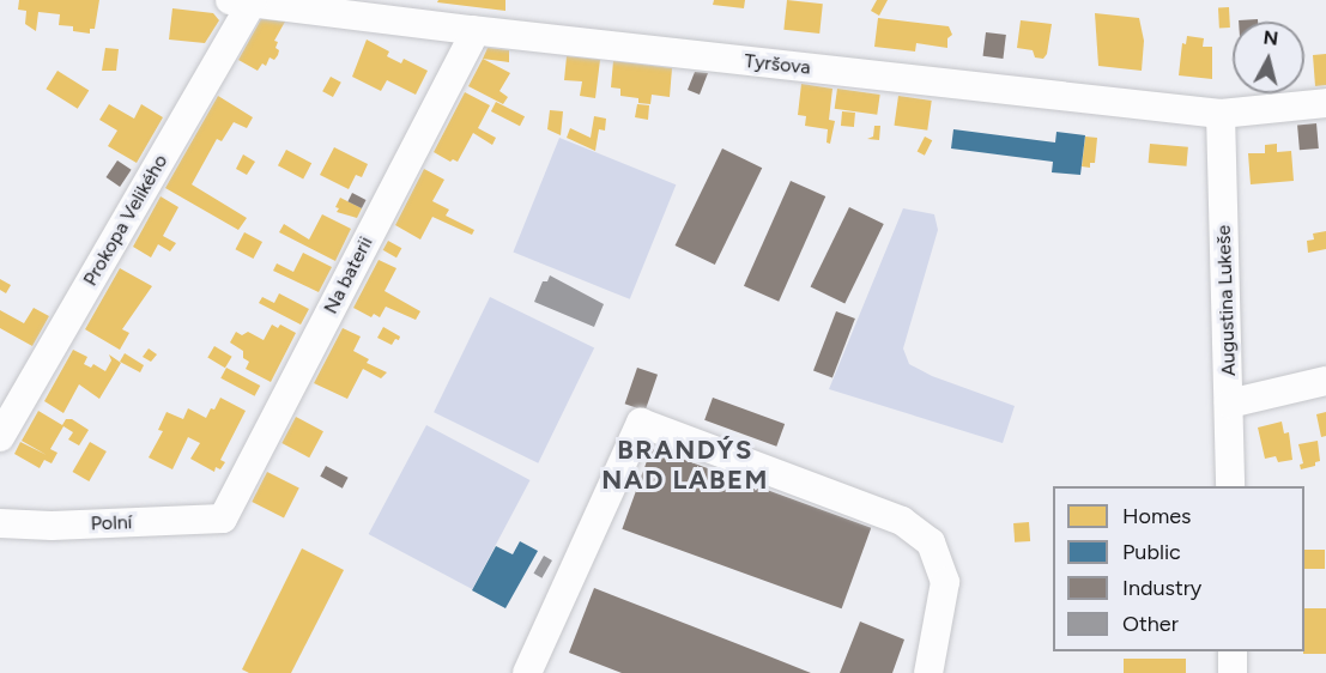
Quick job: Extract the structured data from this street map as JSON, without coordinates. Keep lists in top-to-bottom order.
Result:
{
  "streets": {
    "street": [
      "Tyršova",
      "Prokopa Velikého",
      "Na baterii",
      "Augustina Lukeše",
      "Polní"
    ]
  },
  "crossings": [
    ["Tyršova", "Prokopa Velikého"],
    ["Tyršova", "Na baterii"],
    ["Tyršova", "Augustina Lukeše"],
    ["Na baterii", "Polní"]
  ],
  "districts": ["BRANDÝS NAD LABEM"],
  "legend": [
    "Homes",
    "Public",
    "Industry",
    "Other"
  ],
  "north": "top"
}
